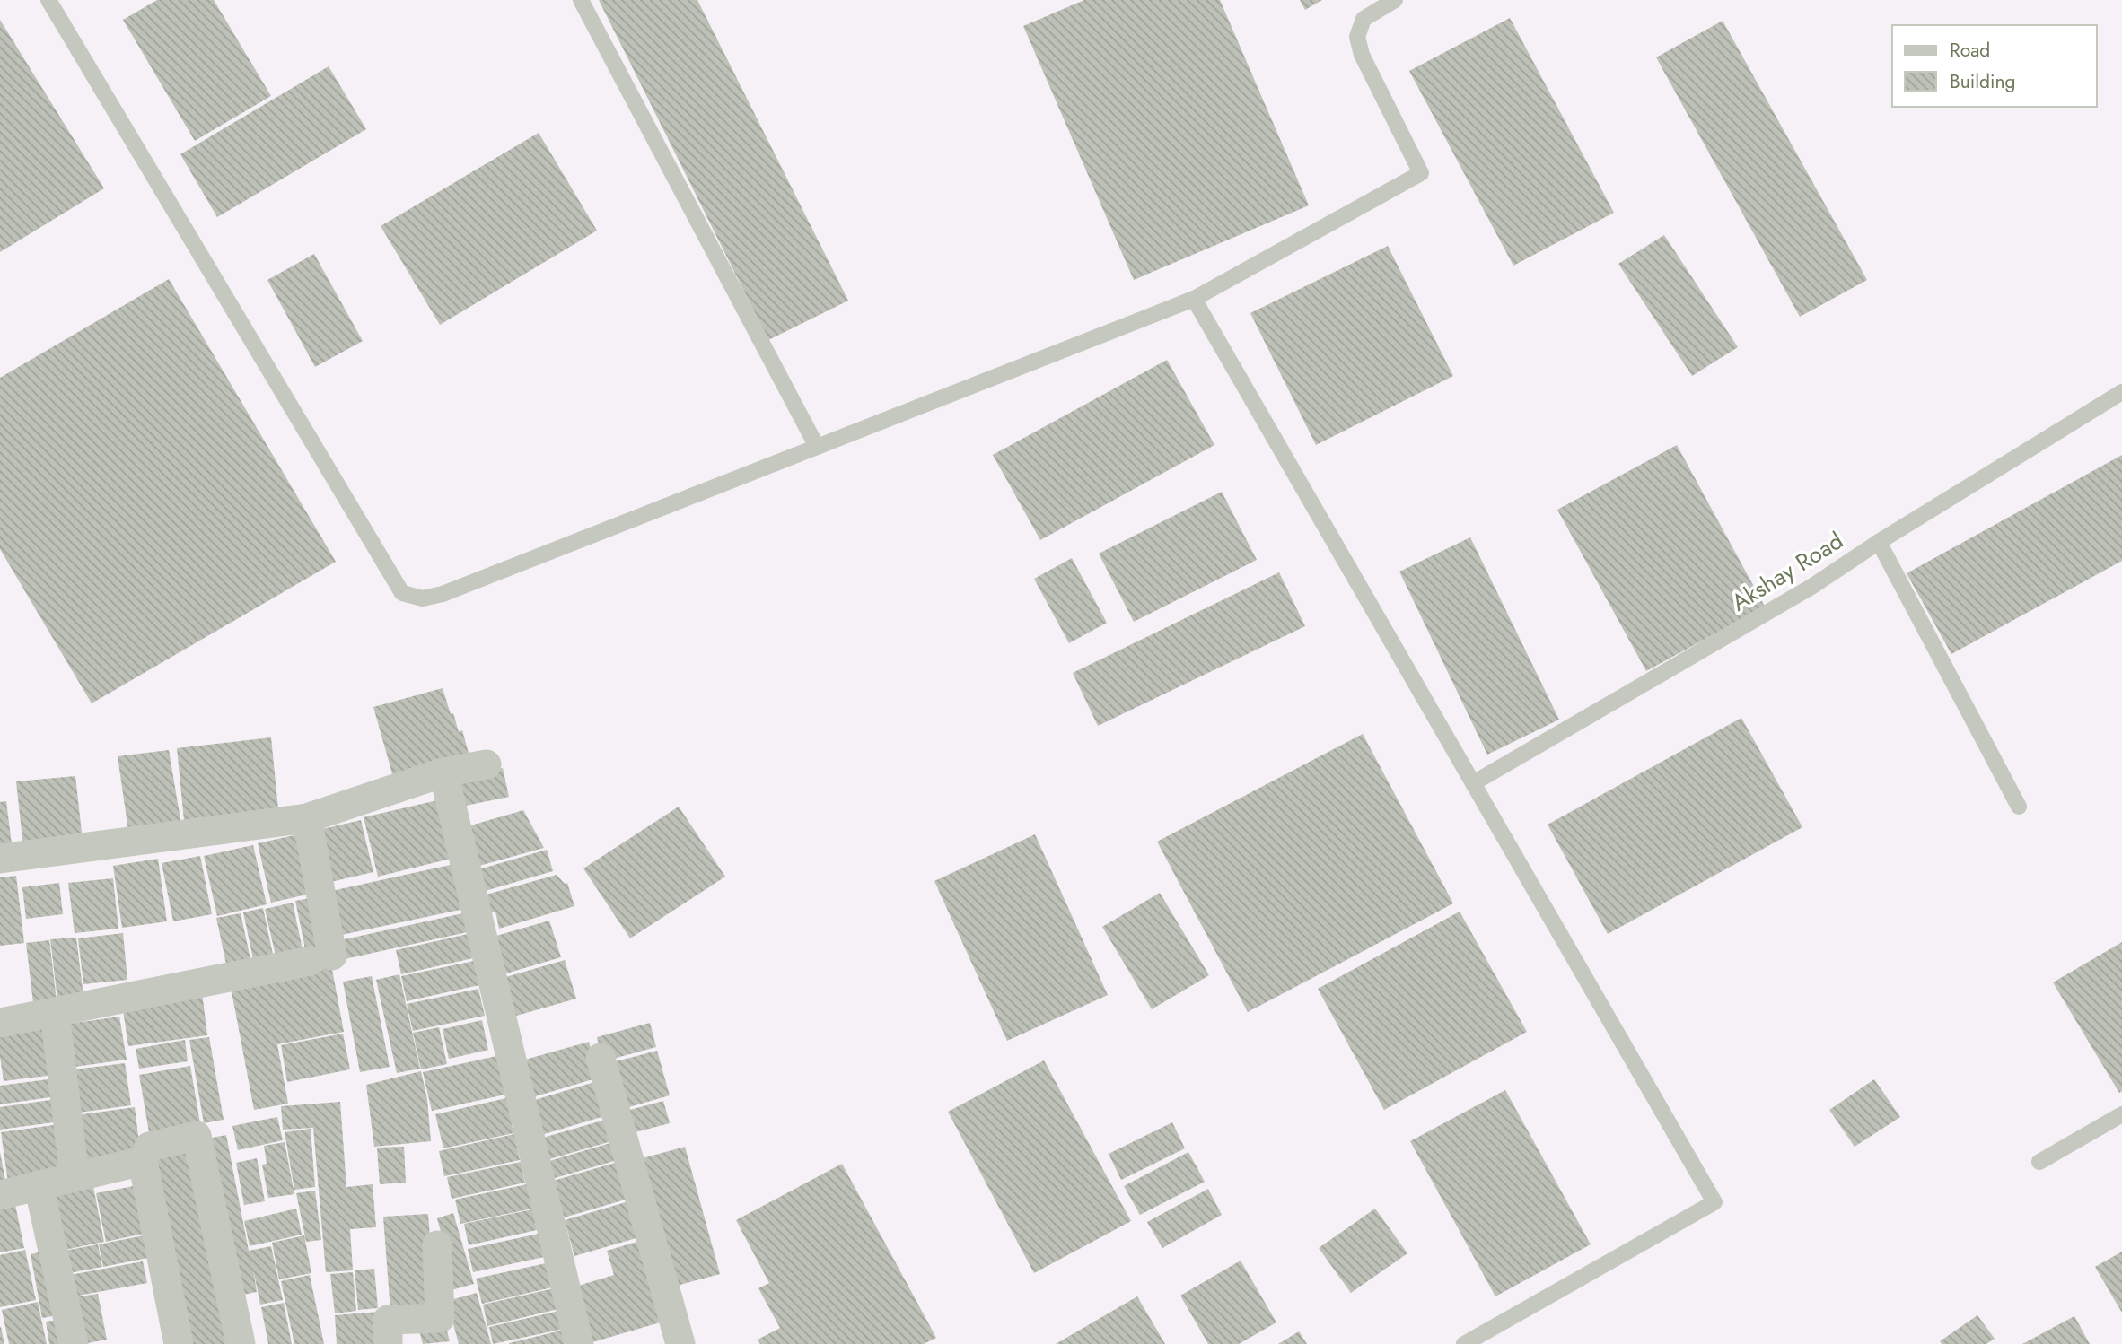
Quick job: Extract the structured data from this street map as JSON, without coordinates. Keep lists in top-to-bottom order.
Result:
{
  "streets": {
    "lane": ["Akshay Road"]
  },
  "legend": ["Road", "Building"]
}
